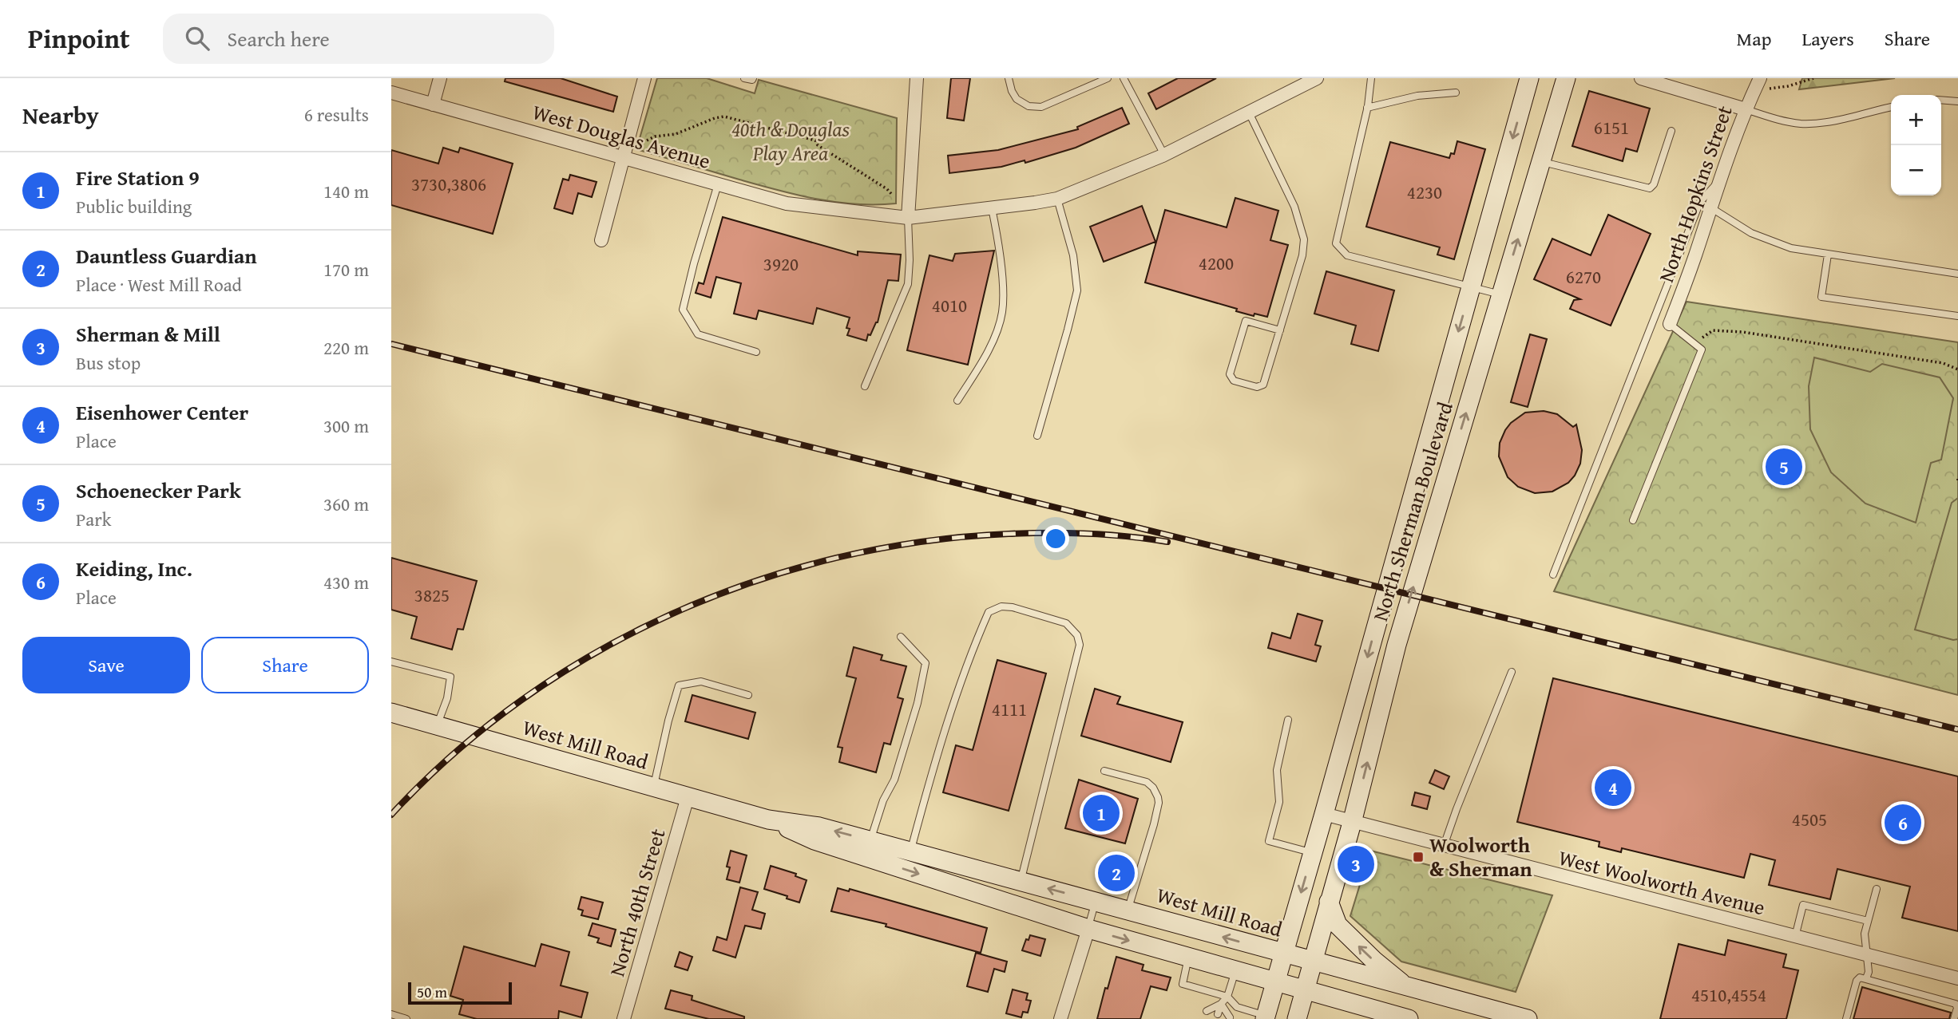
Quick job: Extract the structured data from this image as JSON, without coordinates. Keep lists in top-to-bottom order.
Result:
{
  "streets": {
    "main road": ["North Sherman Boulevard", "West Mill Road"],
    "street": [
      "West Douglas Avenue",
      "North Hopkins Street",
      "West Woolworth Avenue",
      "North 40th Street"
    ]
  },
  "crossings": [
    ["North Sherman Boulevard", "West Mill Road"],
    ["North Sherman Boulevard", "West Woolworth Avenue"],
    ["West Mill Road", "North 40th Street"]
  ],
  "parks": ["40th & Douglas Play Area"],
  "places": {
    "transit": ["Woolworth & Sherman"]
  },
  "house_numbers": [
    "6151",
    "3730,3806",
    "4230",
    "4200",
    "3920",
    "6270",
    "4010",
    "3825",
    "4111",
    "4505",
    "4510,4554"
  ],
  "scale_bar": "50 m",
  "page": {
    "header": "Pinpoint",
    "search": "Search here",
    "nav": ["Map", "Layers", "Share"],
    "heading": ["Nearby", "6 results"],
    "map_buttons": ["+", "−"],
    "list": [
      {
        "mark": "1",
        "name": "Fire Station 9",
        "note": "Public building",
        "value": "140 m"
      },
      {
        "mark": "2",
        "name": "Dauntless Guardian",
        "note": "Place · West Mill Road",
        "value": "170 m"
      },
      {
        "mark": "3",
        "name": "Sherman & Mill",
        "note": "Bus stop",
        "value": "220 m"
      },
      {
        "mark": "4",
        "name": "Eisenhower Center",
        "note": "Place",
        "value": "300 m"
      },
      {
        "mark": "5",
        "name": "Schoenecker Park",
        "note": "Park",
        "value": "360 m"
      },
      {
        "mark": "6",
        "name": "Keiding, Inc.",
        "note": "Place",
        "value": "430 m"
      }
    ],
    "pins": [
      "5",
      "4",
      "1",
      "6",
      "3",
      "2"
    ],
    "buttons": ["Save", "Share"],
    "scale": "50 m"
  }
}
